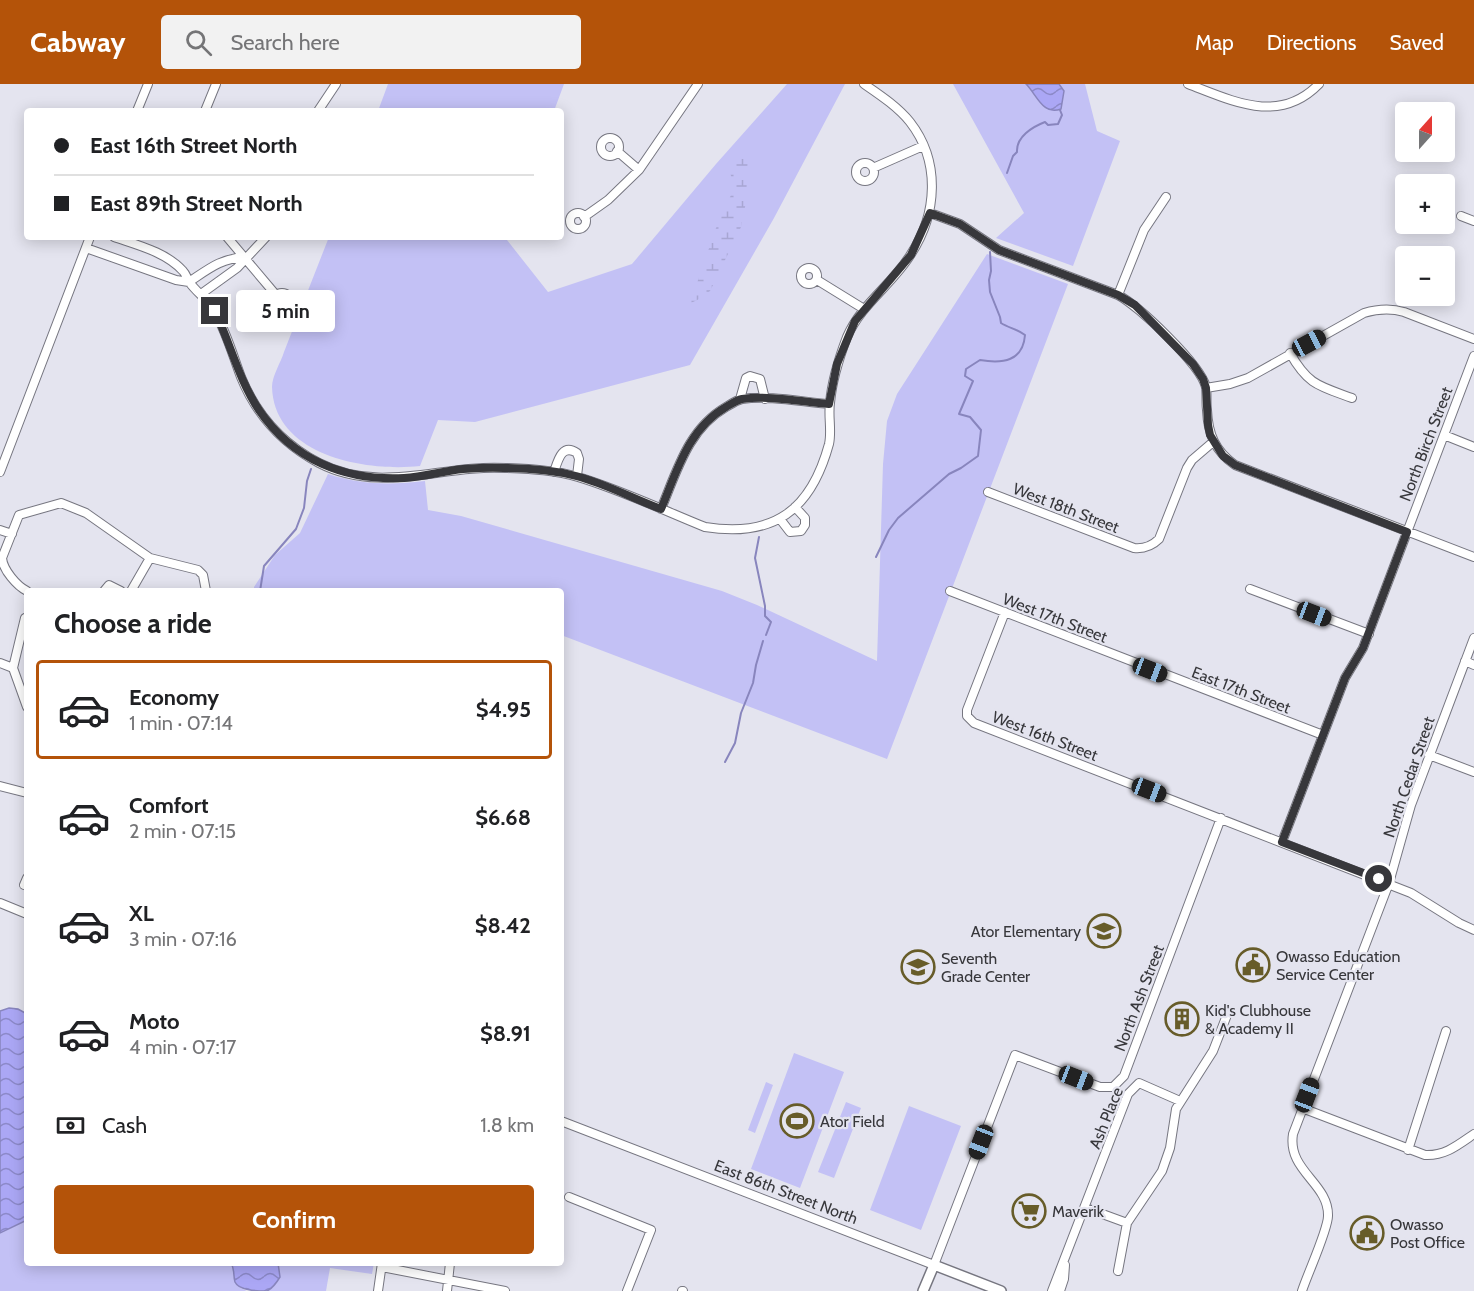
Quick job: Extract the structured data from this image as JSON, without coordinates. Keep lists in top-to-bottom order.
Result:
{
  "streets": {
    "main road": ["East 86th Street North"],
    "street": [
      "North Birch Street",
      "West 18th Street",
      "West 17th Street",
      "East 17th Street",
      "West 16th Street",
      "North Cedar Street",
      "North Ash Street",
      "Ash Place"
    ]
  },
  "crossings": [
    ["North Birch Street", "East 17th Street"],
    ["North Birch Street", "West 16th Street"],
    ["West 17th Street", "East 17th Street"],
    ["West 17th Street", "West 16th Street"],
    ["West 16th Street", "North Cedar Street"],
    ["West 16th Street", "North Ash Street"],
    ["North Ash Street", "East 86th Street North"]
  ],
  "places": {
    "school or university": ["Ator Elementary", "Seventh Grade Center"],
    "public building": ["Owasso Education Service Center", "Owasso Post Office"],
    "building": ["Kid's Clubhouse & Academy II"],
    "sports": ["Ator Field"],
    "supermarket": ["Maverik"]
  },
  "north": "top",
  "page": {
    "header": "Cabway",
    "search": "Search here",
    "nav": ["Map", "Directions", "Saved"],
    "map_buttons": ["+", "−"],
    "banner": ["East 16th Street North", "East 89th Street North"],
    "bubble": "5 min",
    "heading": "Choose a ride",
    "list": [
      {
        "name": "Economy",
        "note": "1 min · 07:14",
        "value": "$4.95"
      },
      {
        "name": "Comfort",
        "note": "2 min · 07:15",
        "value": "$6.68"
      },
      {
        "name": "XL",
        "note": "3 min · 07:16",
        "value": "$8.42"
      },
      {
        "name": "Moto",
        "note": "4 min · 07:17",
        "value": "$8.91"
      }
    ],
    "pay": ["Cash", "1.8 km"],
    "buttons": "Confirm"
  }
}
